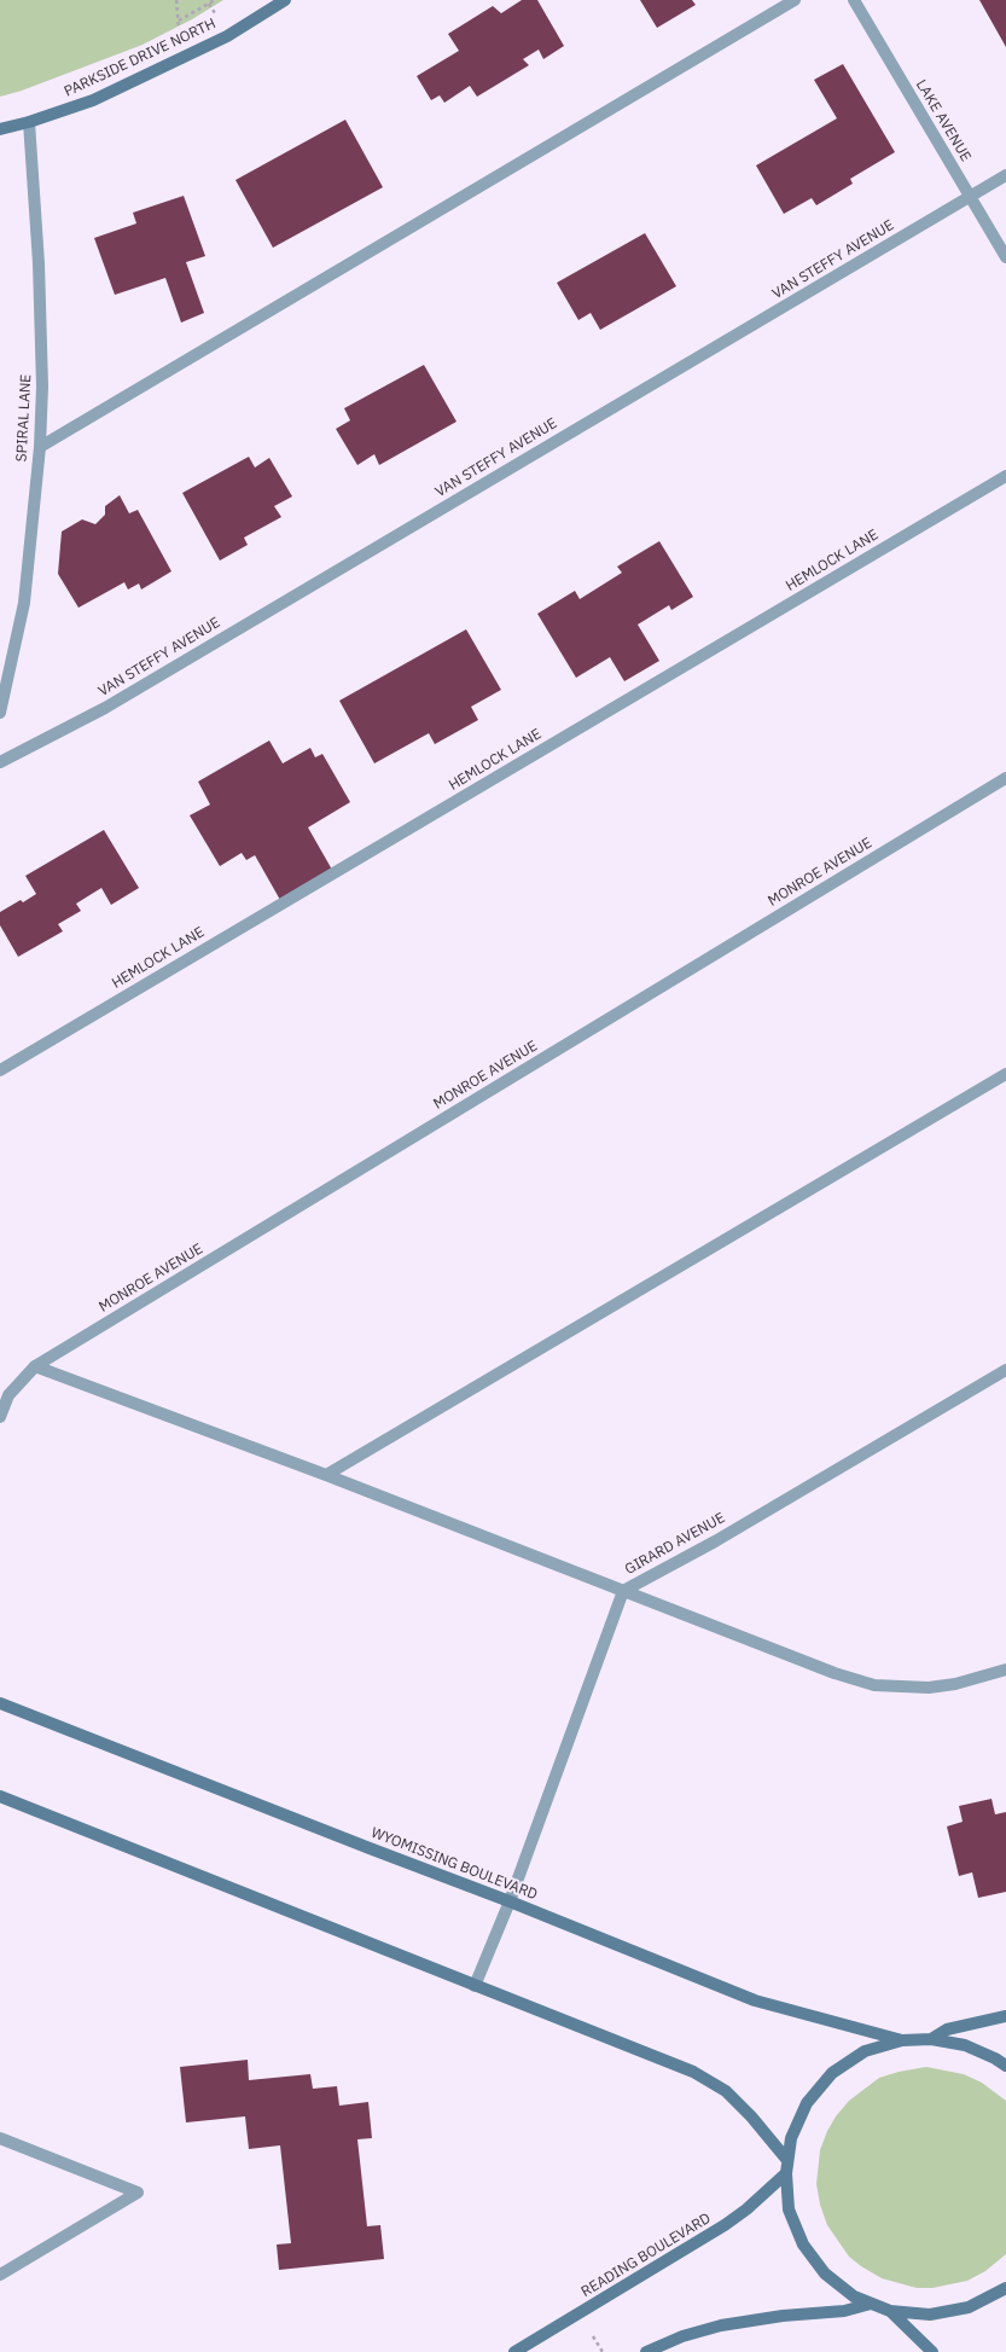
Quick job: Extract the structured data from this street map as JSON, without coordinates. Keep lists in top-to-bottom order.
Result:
{
  "streets": {
    "main road": ["PARKSIDE DRIVE NORTH", "WYOMISSING BOULEVARD", "READING BOULEVARD"],
    "street": [
      "LAKE AVENUE",
      "VAN STEFFY AVENUE",
      "SPIRAL LANE",
      "HEMLOCK LANE",
      "MONROE AVENUE",
      "GIRARD AVENUE"
    ]
  },
  "crossings": [
    ["PARKSIDE DRIVE NORTH", "SPIRAL LANE"],
    ["LAKE AVENUE", "VAN STEFFY AVENUE"],
    ["GIRARD AVENUE", "WYOMISSING BOULEVARD"]
  ]
}
